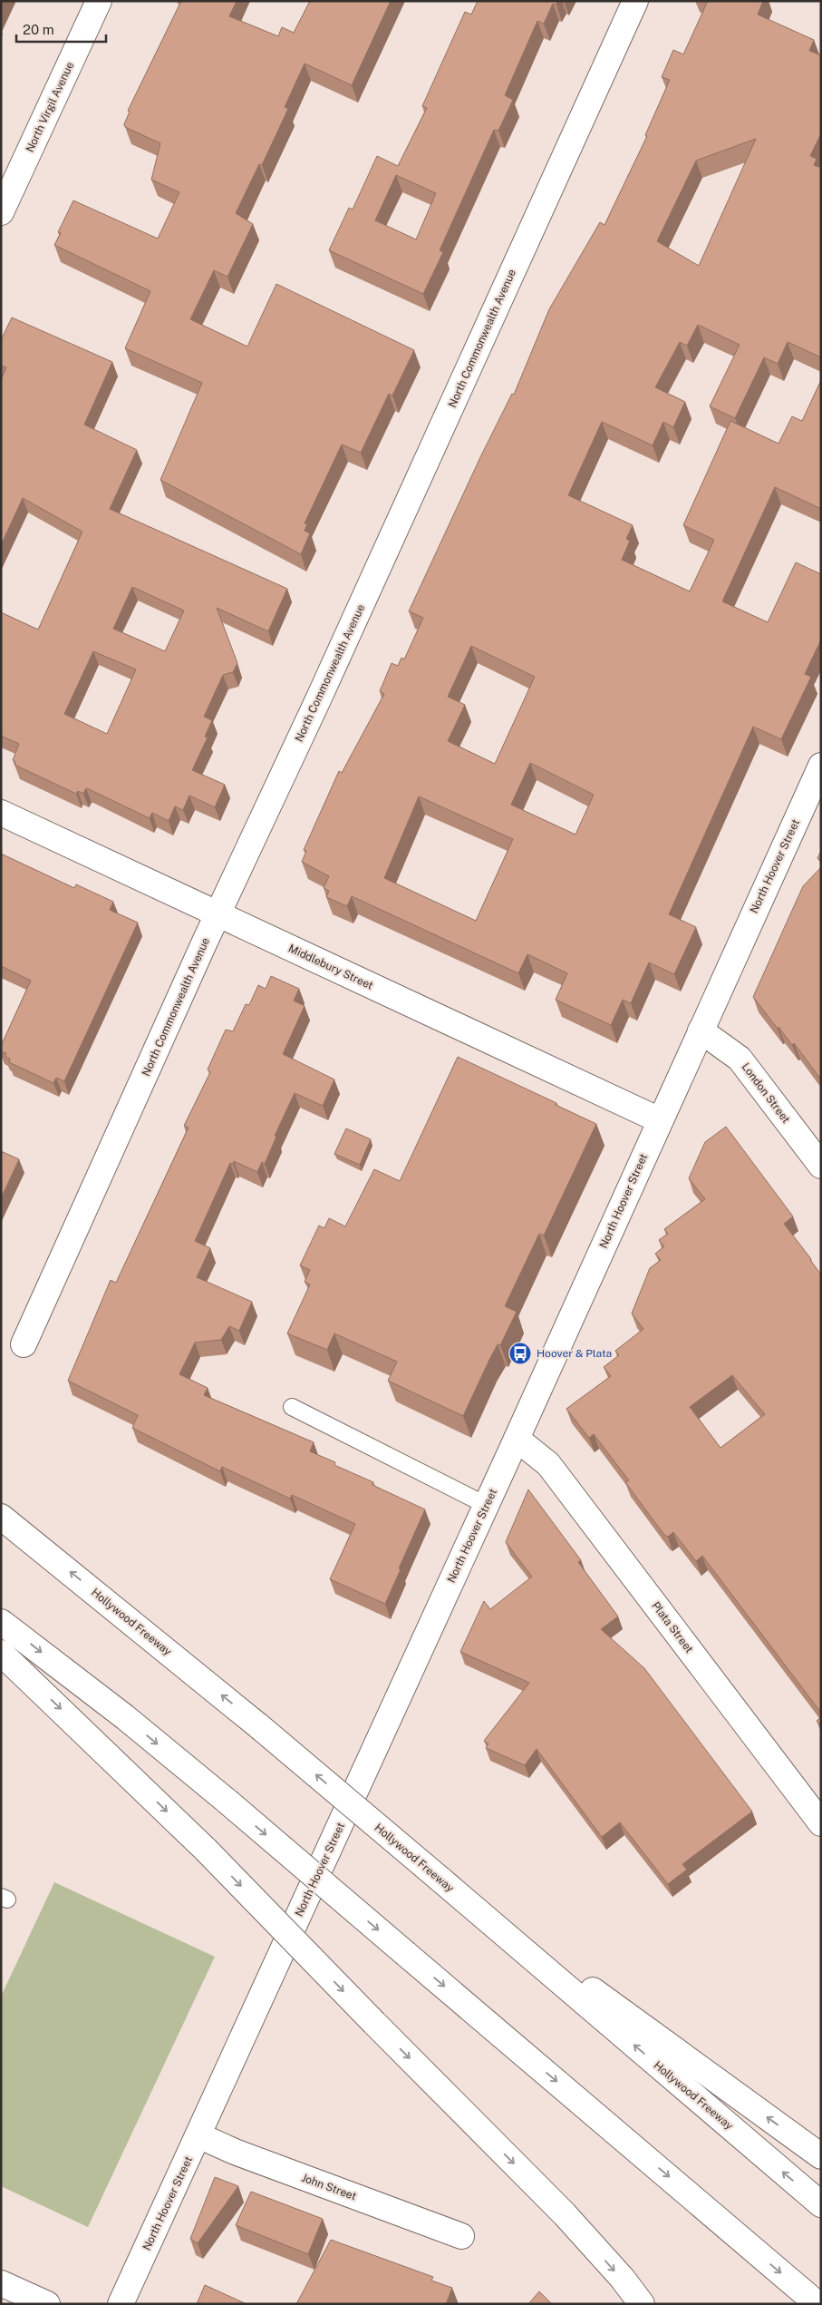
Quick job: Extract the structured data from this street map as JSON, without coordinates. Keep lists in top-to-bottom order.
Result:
{
  "streets": {
    "main road": [
      "North Virgil Avenue",
      "North Commonwealth Avenue",
      "North Hoover Street",
      "Middlebury Street",
      "London Street",
      "Hollywood Freeway",
      "Plata Street",
      "John Street"
    ]
  },
  "crossings": [
    ["North Commonwealth Avenue", "Middlebury Street"],
    ["North Hoover Street", "Middlebury Street"],
    ["North Hoover Street", "London Street"],
    ["North Hoover Street", "Plata Street"],
    ["North Hoover Street", "John Street"]
  ],
  "places": {
    "bus stop": ["Hoover & Plata"]
  },
  "scale_bar": "20 m"
}
